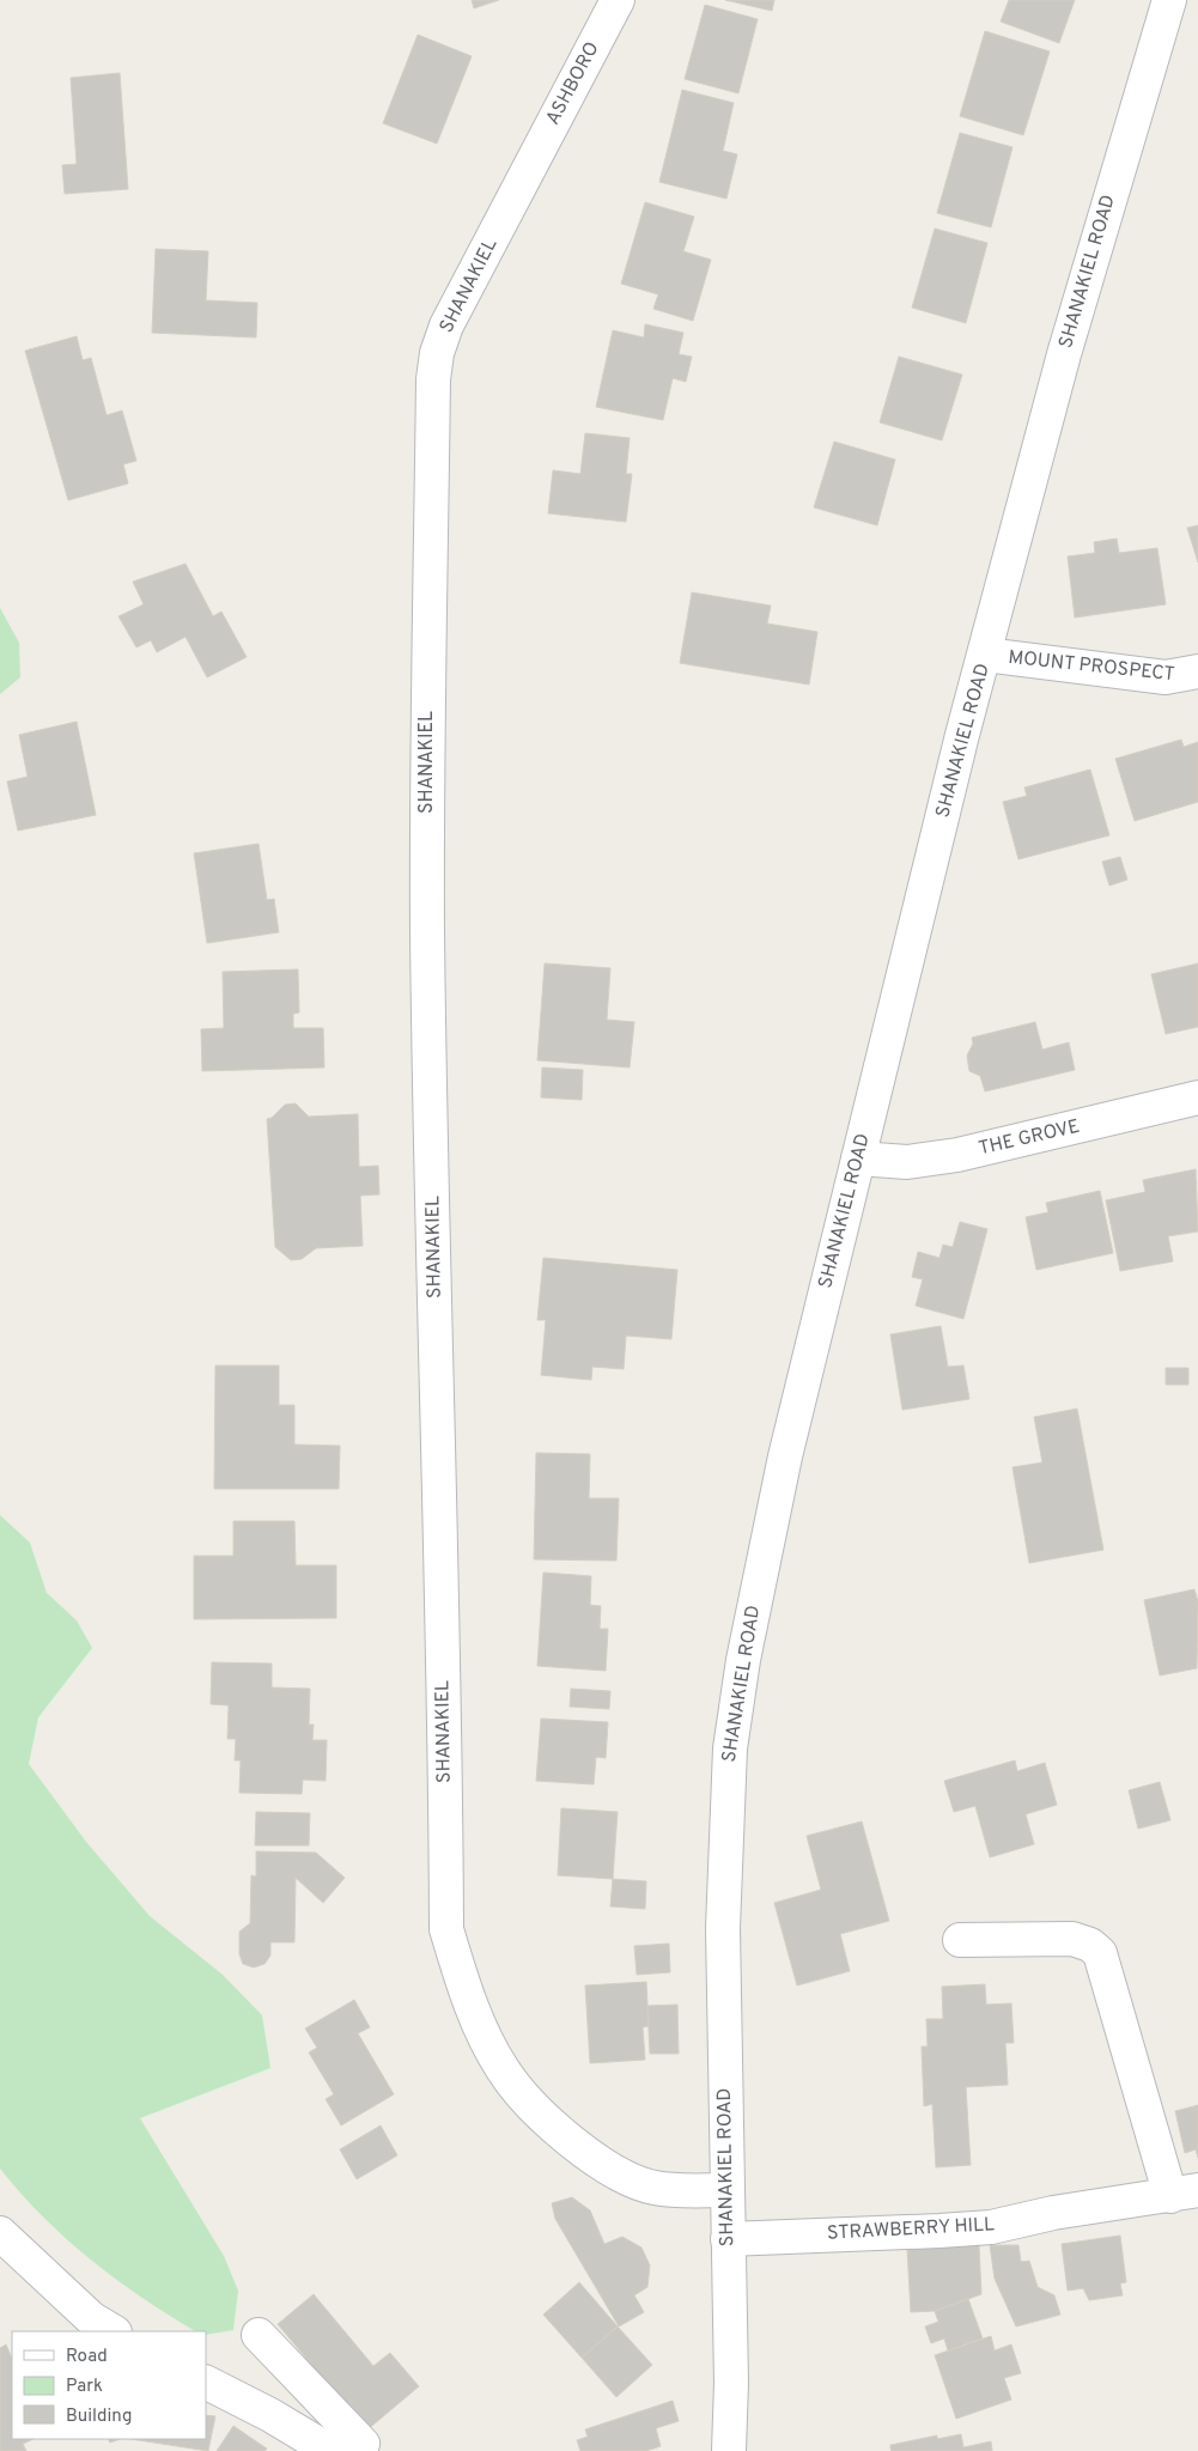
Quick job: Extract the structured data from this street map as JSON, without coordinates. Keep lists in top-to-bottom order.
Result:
{
  "streets": {
    "street": [
      "ASHBORO",
      "SHANAKIEL ROAD",
      "SHANAKIEL",
      "MOUNT PROSPECT",
      "THE GROVE",
      "STRAWBERRY HILL"
    ]
  },
  "crossings": [
    ["ASHBORO", "SHANAKIEL"],
    ["SHANAKIEL ROAD", "SHANAKIEL"],
    ["SHANAKIEL ROAD", "MOUNT PROSPECT"],
    ["SHANAKIEL ROAD", "THE GROVE"],
    ["SHANAKIEL ROAD", "STRAWBERRY HILL"]
  ],
  "legend": ["Road", "Park", "Building"]
}
